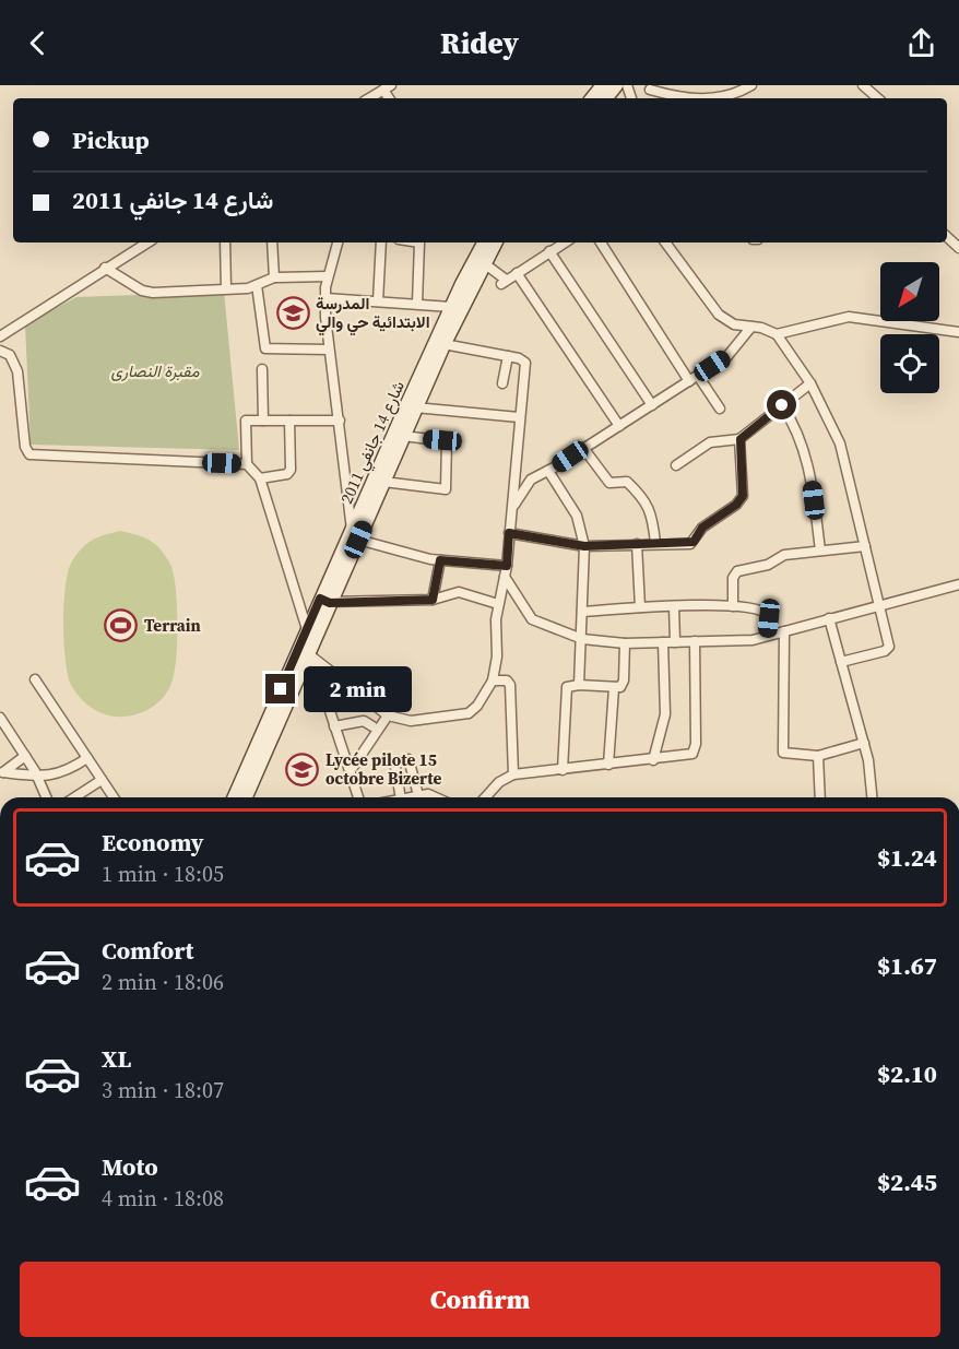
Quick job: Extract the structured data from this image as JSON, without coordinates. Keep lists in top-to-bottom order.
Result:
{
  "streets": {
    "main road": ["شارع 14 جانفي 2011"]
  },
  "parks": ["مقبرة النصارى"],
  "places": {
    "school or university": ["المدرسة الابتدائية حي والي", "Lycée pilote 15 octobre Bizerte"],
    "sports": ["Terrain"]
  },
  "north": "bottom left",
  "page": {
    "header": "Ridey",
    "banner": ["Pickup", "شارع 14 جانفي 2011"],
    "bubble": "2 min",
    "list": [
      {
        "name": "Economy",
        "note": "1 min · 18:05",
        "value": "$1.24"
      },
      {
        "name": "Comfort",
        "note": "2 min · 18:06",
        "value": "$1.67"
      },
      {
        "name": "XL",
        "note": "3 min · 18:07",
        "value": "$2.10"
      },
      {
        "name": "Moto",
        "note": "4 min · 18:08",
        "value": "$2.45"
      }
    ],
    "buttons": "Confirm"
  }
}
